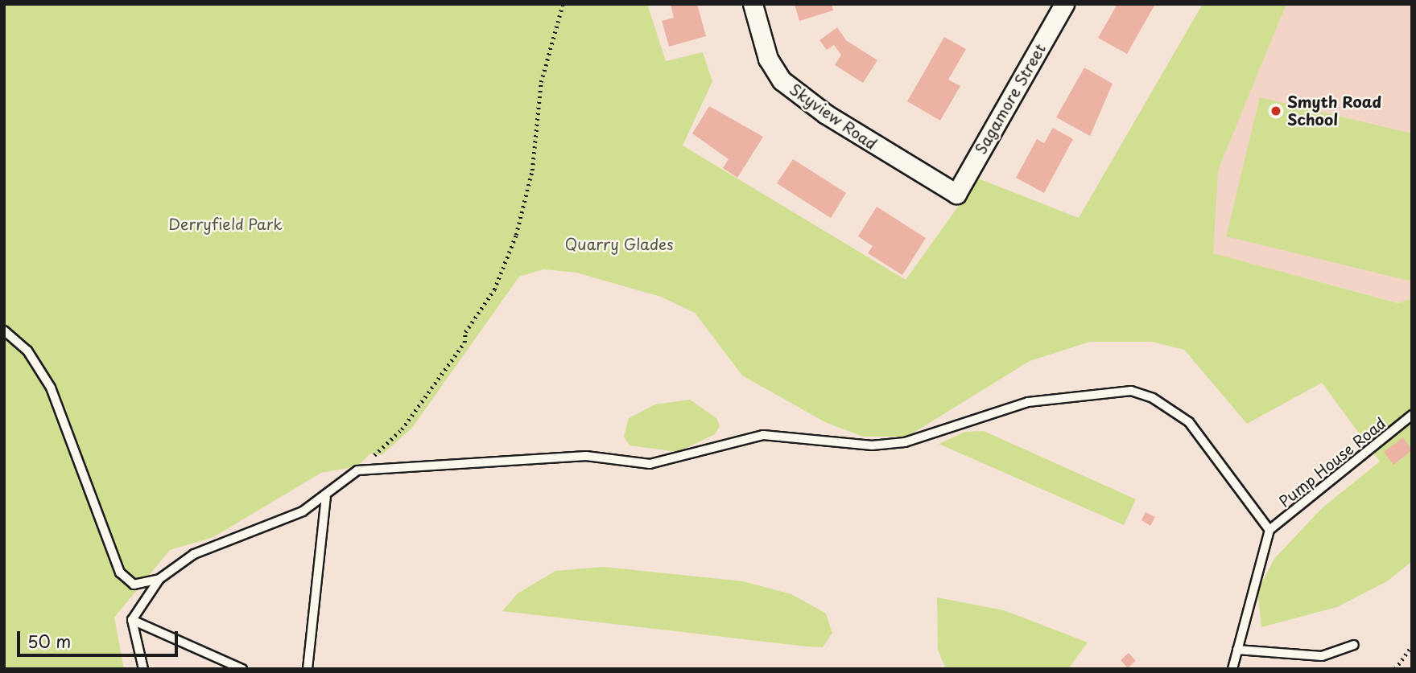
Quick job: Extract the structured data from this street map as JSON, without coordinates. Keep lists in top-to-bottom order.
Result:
{
  "streets": {
    "street": ["Sagamore Street", "Skyview Road"],
    "lane": ["Pump House Road"]
  },
  "crossings": [
    ["Sagamore Street", "Skyview Road"]
  ],
  "parks": ["Derryfield Park", "Quarry Glades"],
  "places": ["Smyth Road School"],
  "scale_bar": "50 m"
}
